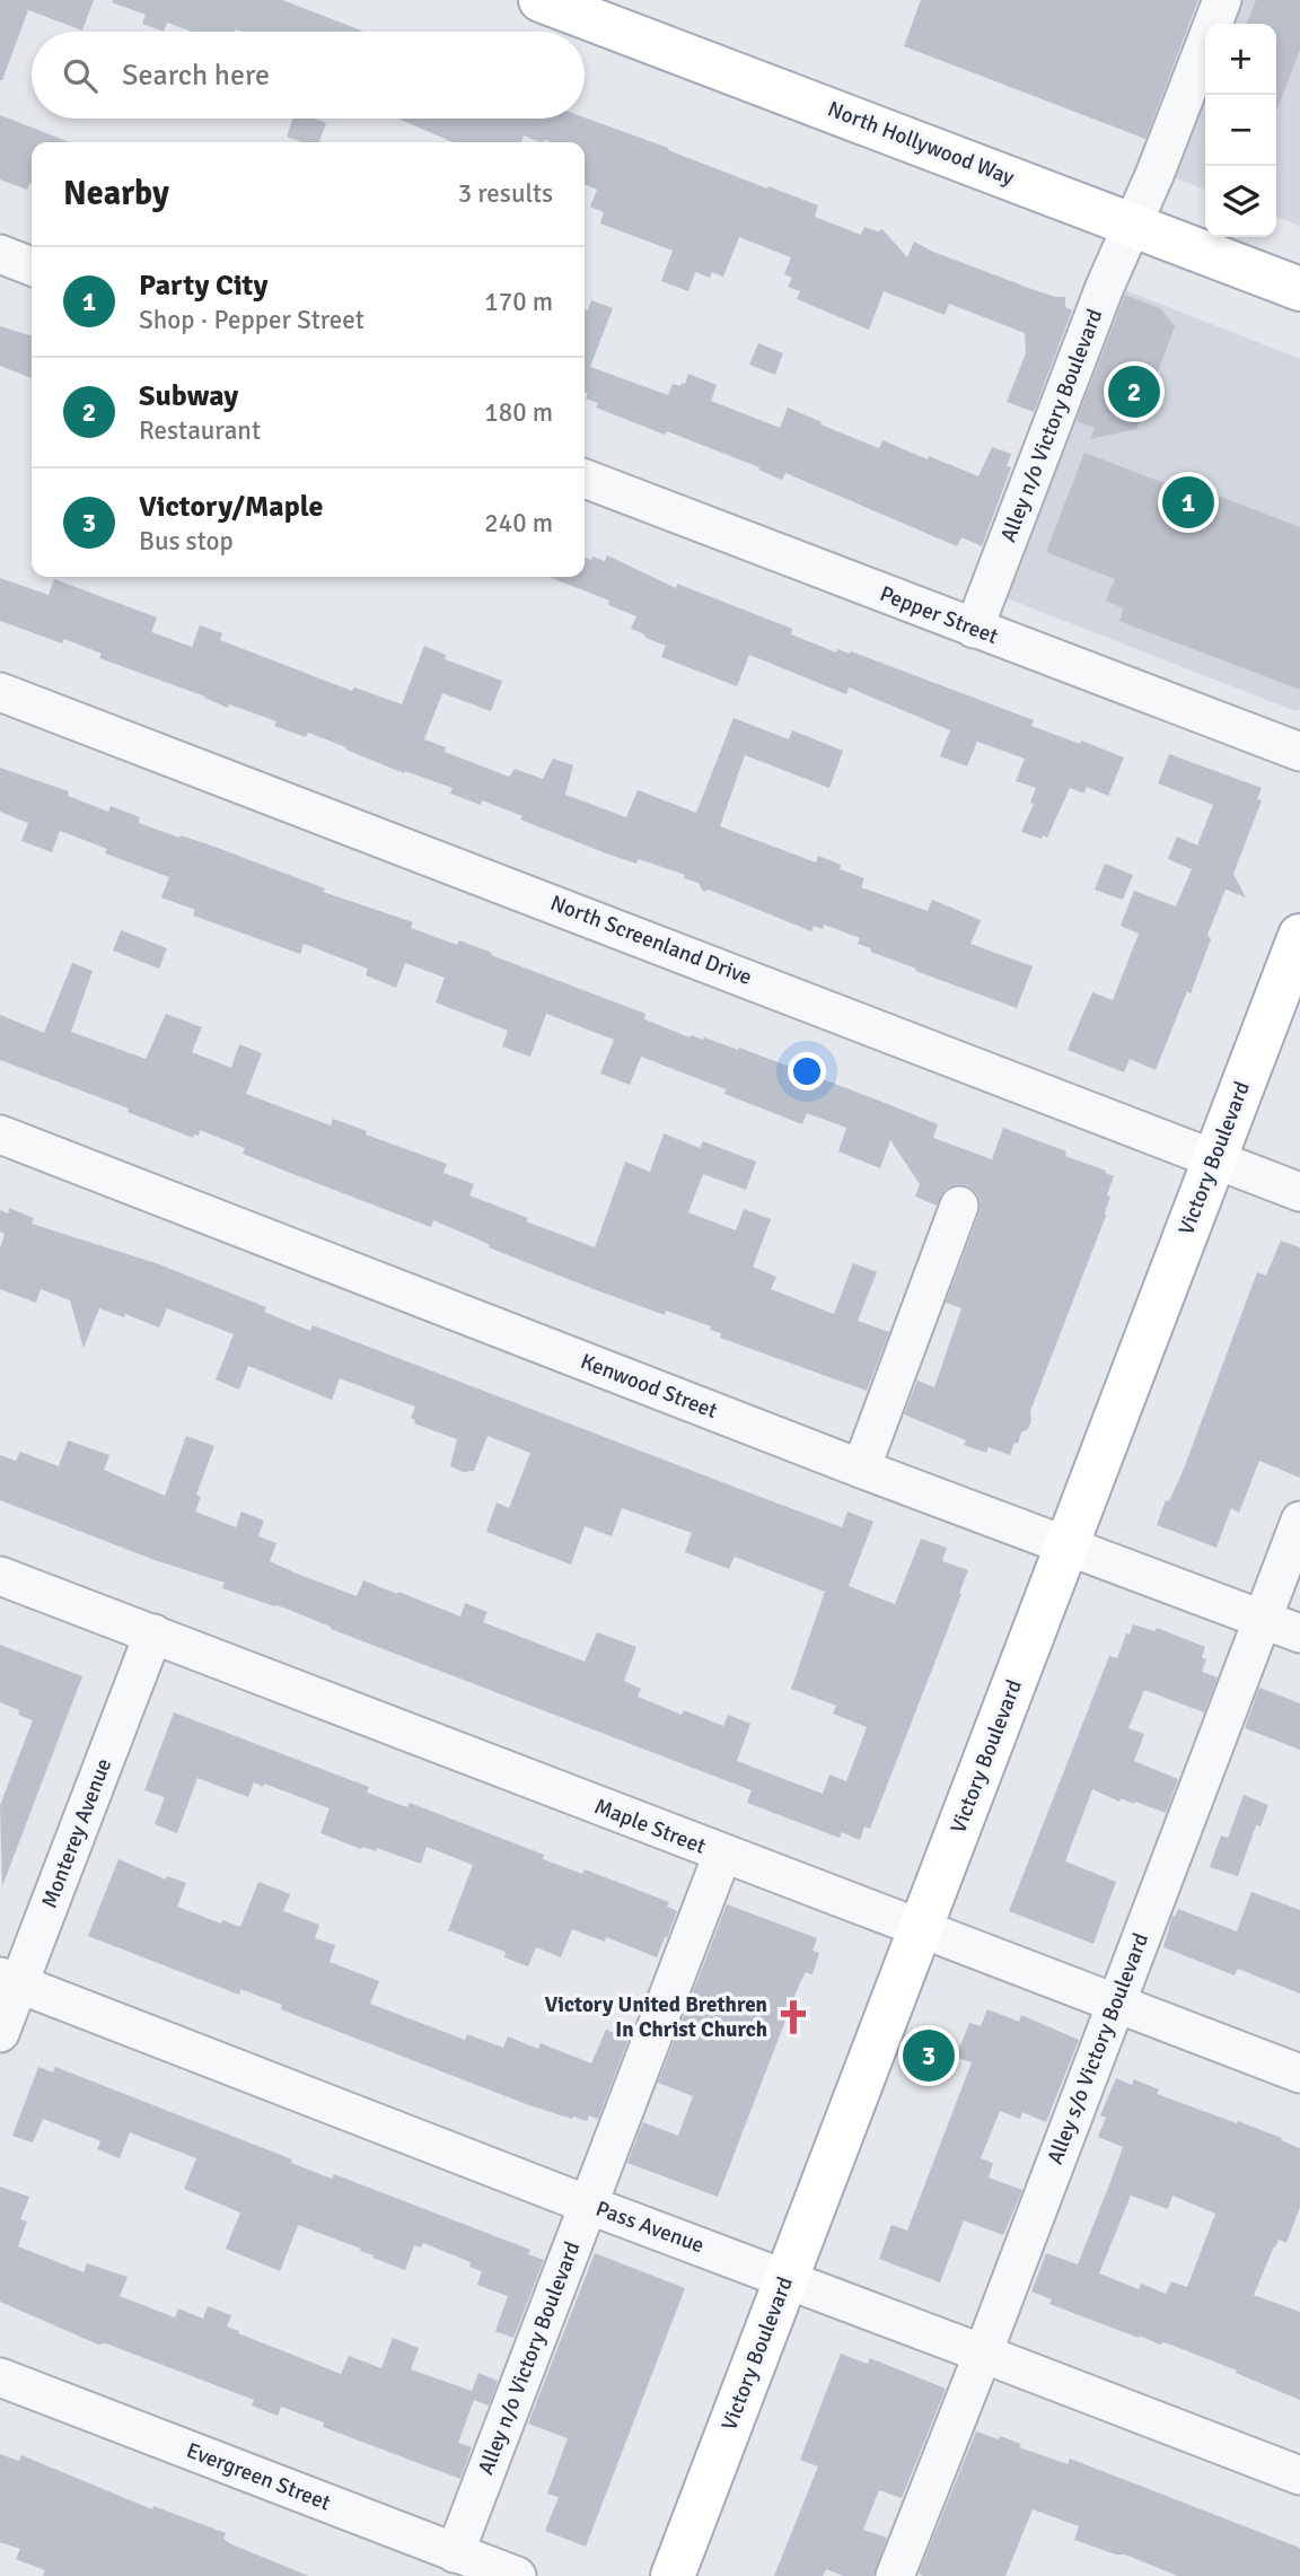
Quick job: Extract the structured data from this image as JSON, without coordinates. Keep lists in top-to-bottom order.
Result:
{
  "streets": {
    "main road": ["North Hollywood Way", "Victory Boulevard"],
    "street": [
      "Alley n/o Victory Boulevard",
      "Pepper Street",
      "North Screenland Drive",
      "Kenwood Street",
      "Maple Street",
      "Monterey Avenue",
      "Alley s/o Victory Boulevard",
      "Pass Avenue",
      "Evergreen Street"
    ]
  },
  "crossings": [
    ["North Hollywood Way", "Alley n/o Victory Boulevard"],
    ["Alley n/o Victory Boulevard", "Pepper Street"],
    ["Alley n/o Victory Boulevard", "Maple Street"],
    ["Alley n/o Victory Boulevard", "Pass Avenue"],
    ["Alley n/o Victory Boulevard", "Evergreen Street"],
    ["North Screenland Drive", "Victory Boulevard"],
    ["Victory Boulevard", "Kenwood Street"],
    ["Victory Boulevard", "Maple Street"],
    ["Victory Boulevard", "Pass Avenue"],
    ["Kenwood Street", "Alley s/o Victory Boulevard"],
    ["Maple Street", "Monterey Avenue"],
    ["Maple Street", "Alley s/o Victory Boulevard"],
    ["Monterey Avenue", "Pass Avenue"],
    ["Alley s/o Victory Boulevard", "Pass Avenue"]
  ],
  "places": {
    "church": ["Victory United Brethren In Christ Church"]
  },
  "page": {
    "map_buttons": ["+", "−"],
    "search": "Search here",
    "heading": ["Nearby", "3 results"],
    "list": [
      {
        "mark": "1",
        "name": "Party City",
        "note": "Shop · Pepper Street",
        "value": "170 m"
      },
      {
        "mark": "2",
        "name": "Subway",
        "note": "Restaurant",
        "value": "180 m"
      },
      {
        "mark": "3",
        "name": "Victory/Maple",
        "note": "Bus stop",
        "value": "240 m"
      }
    ],
    "pins": ["2", "1", "3"]
  }
}
